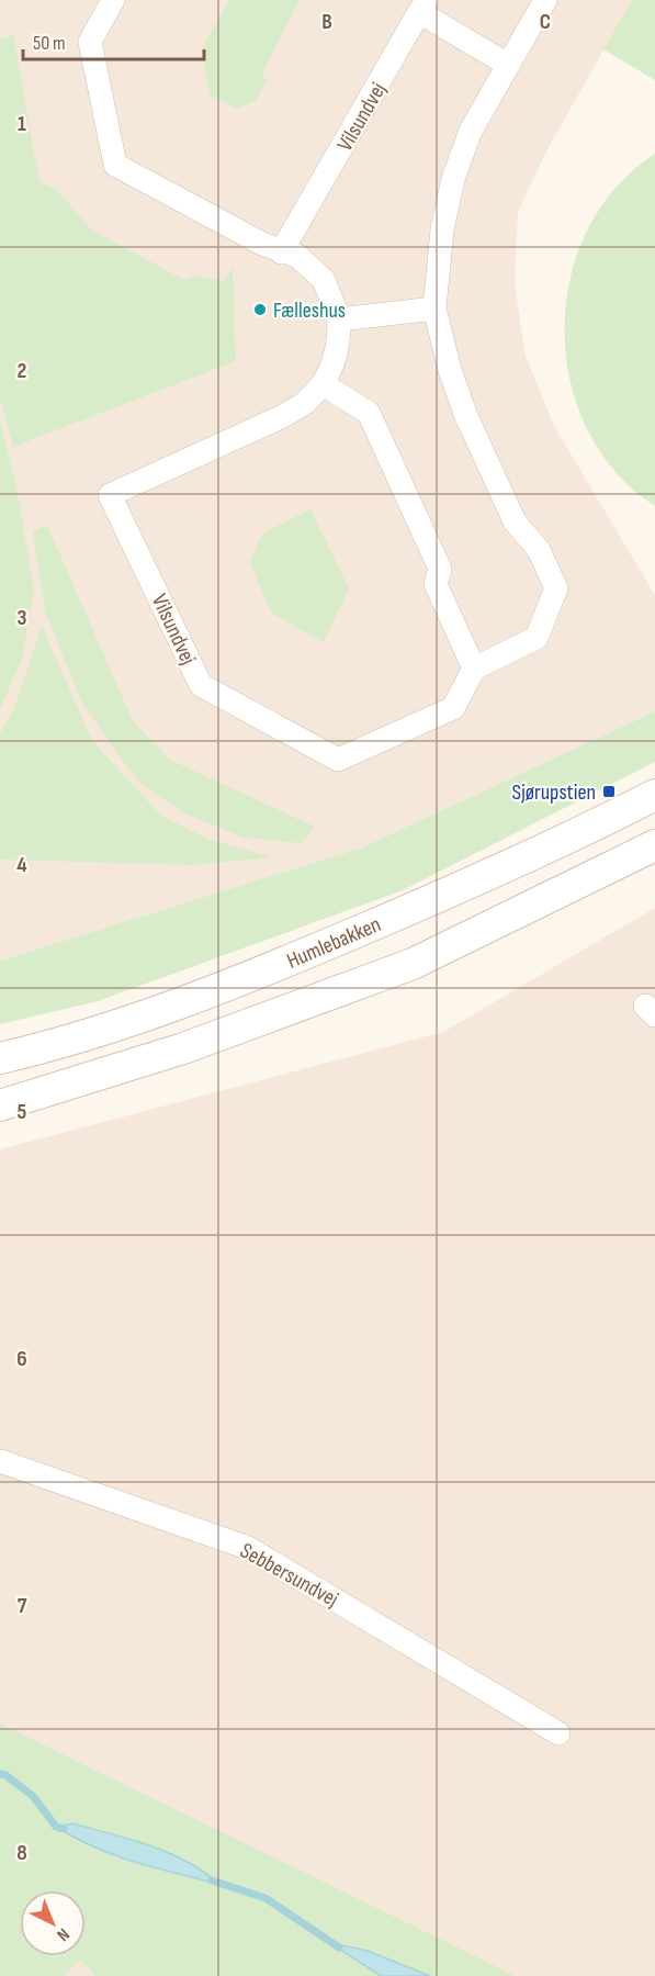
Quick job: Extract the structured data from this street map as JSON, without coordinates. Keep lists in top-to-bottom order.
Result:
{
  "streets": {
    "street": ["Vilsundvej", "Humlebakken", "Sebbersundvej"]
  },
  "places": {
    "other": ["Fælleshus"],
    "transit": ["Sjørupstien"]
  },
  "scale_bar": "50 m",
  "north": "bottom right",
  "grid": {
    "columns": ["B", "C"],
    "rows": [
      "1",
      "2",
      "3",
      "4",
      "5",
      "6",
      "7",
      "8"
    ]
  }
}
